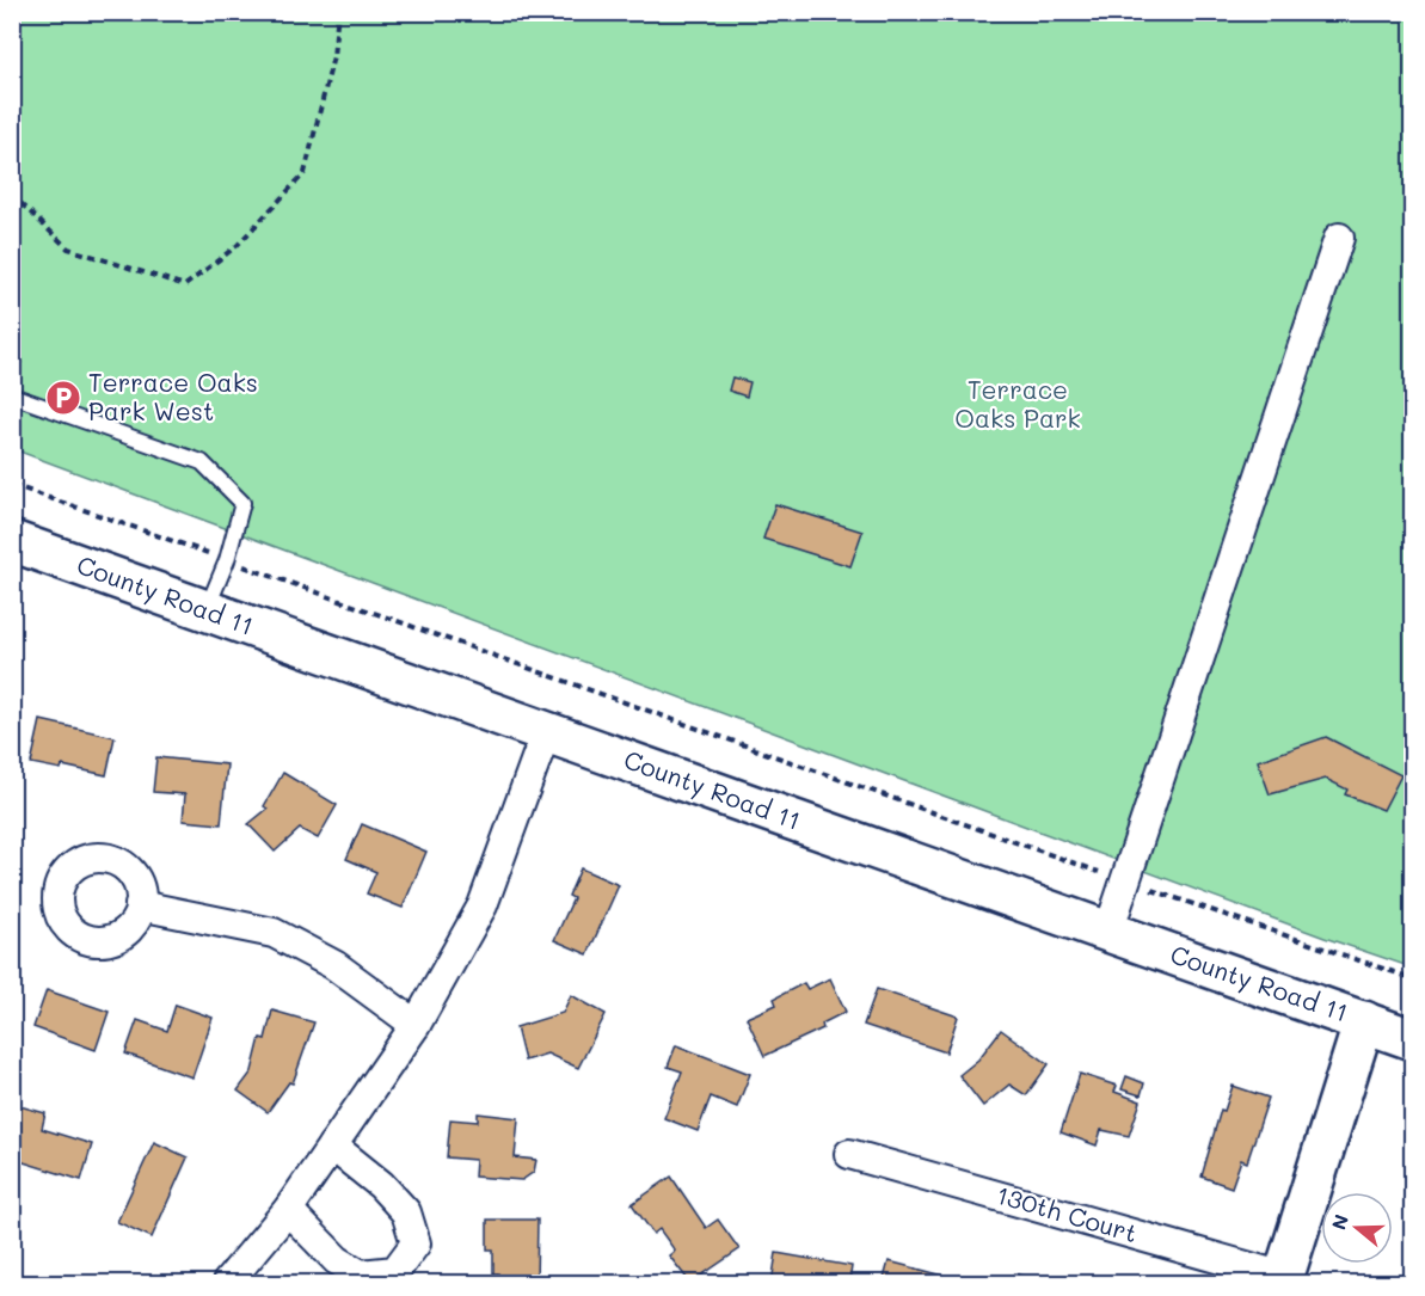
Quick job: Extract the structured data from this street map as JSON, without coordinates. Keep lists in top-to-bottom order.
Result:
{
  "streets": {
    "street": ["County Road 11", "130th Court"]
  },
  "parks": ["Terrace Oaks Park"],
  "places": {
    "parking": ["Terrace Oaks Park West"]
  },
  "north": "left"
}
